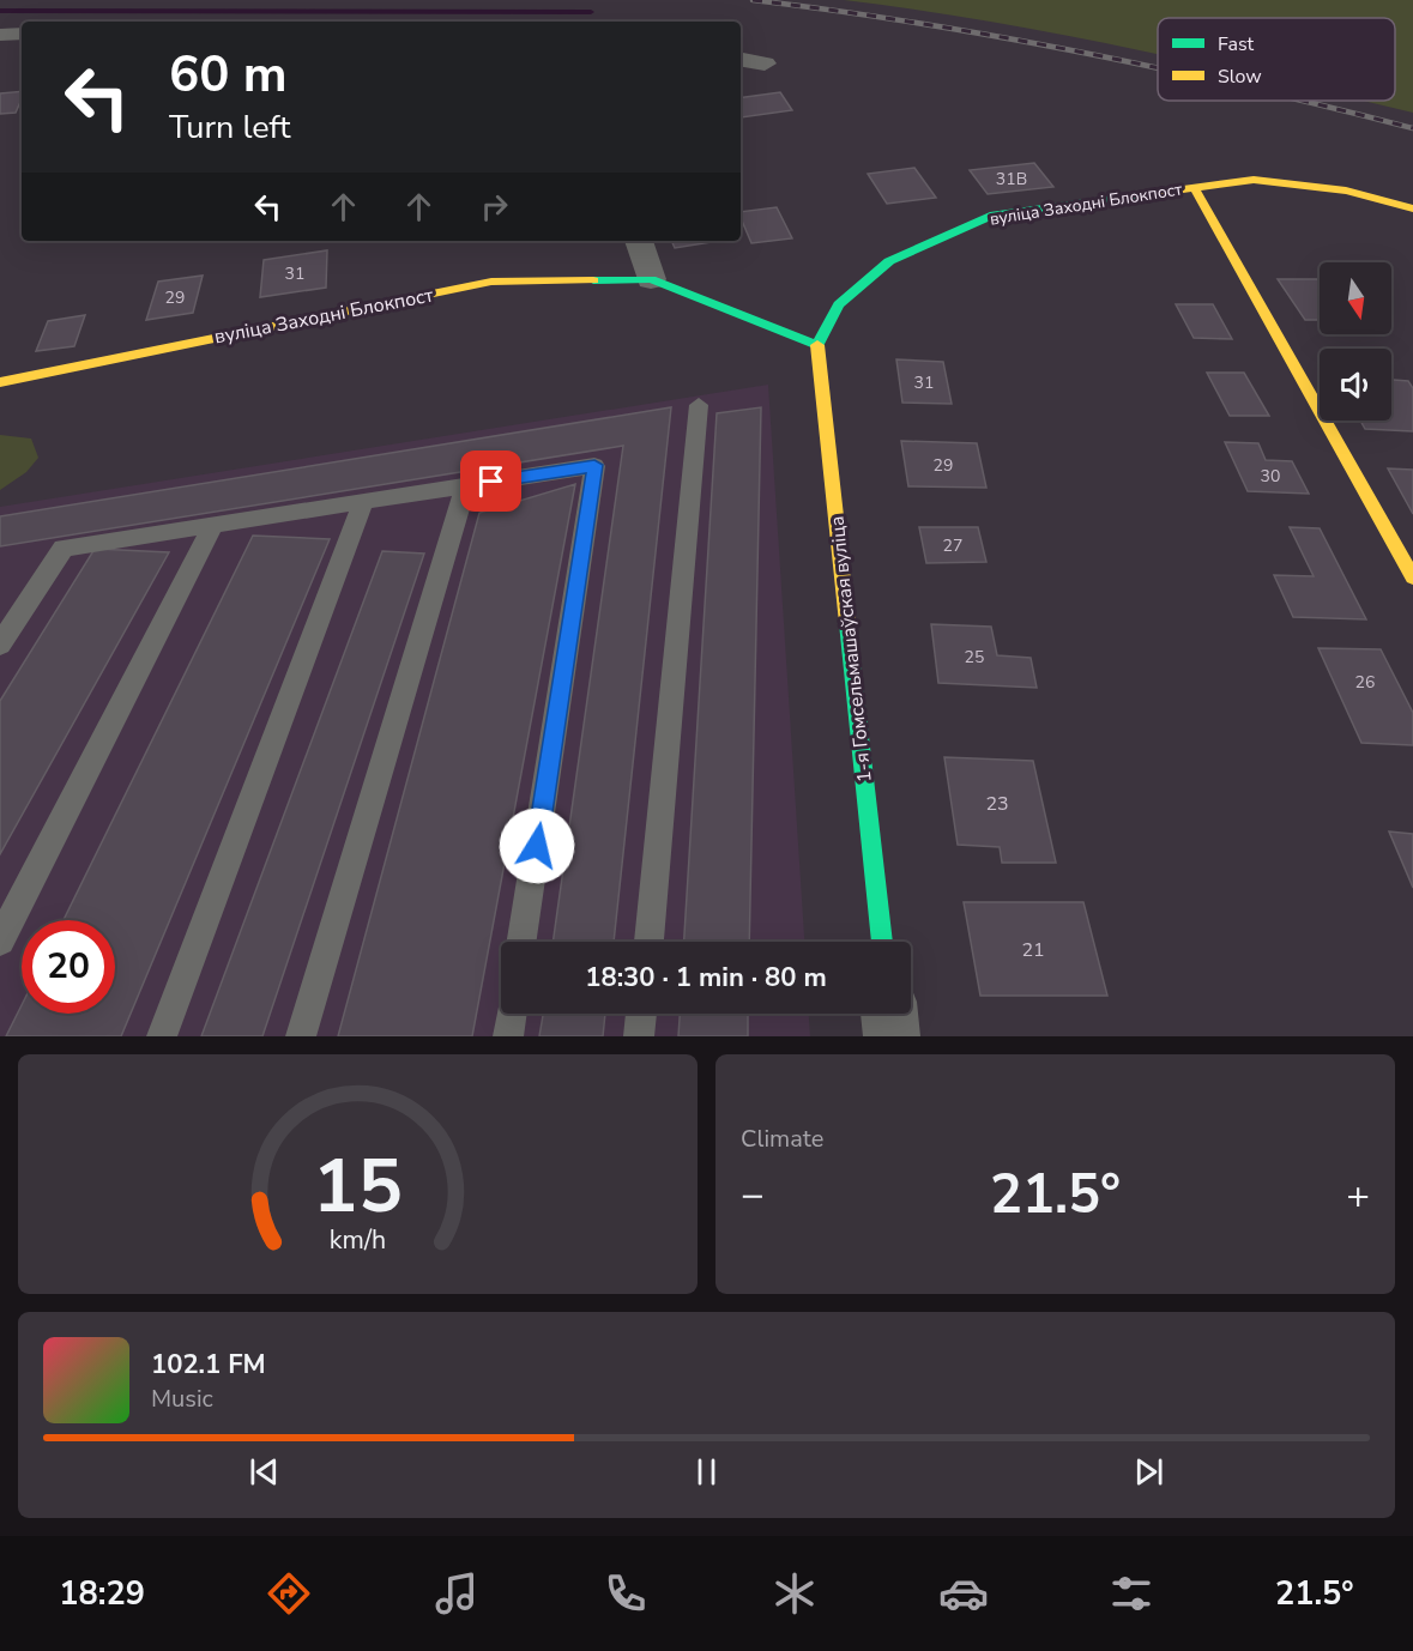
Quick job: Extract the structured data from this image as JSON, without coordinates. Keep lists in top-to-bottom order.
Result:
{
  "streets": {
    "street": ["вуліца Заходні Блокпост", "1-я Гомсельмашаўская вуліца"]
  },
  "crossings": [
    ["вуліца Заходні Блокпост", "1-я Гомсельмашаўская вуліца"]
  ],
  "house_numbers": [
    "31В",
    "31",
    "29",
    "31",
    "29",
    "30",
    "27",
    "25",
    "26",
    "23",
    "21"
  ],
  "legend": ["Fast", "Slow"],
  "north": "bottom",
  "page": {
    "turn": ["60 m", "Turn left"],
    "limit": "20",
    "trip": "18:30 · 1 min · 80 m",
    "tile": "Climate",
    "heat": ["−", "21.5°", "+"],
    "song": ["102.1 FM", "Music"],
    "tabs": ["18:29", "21.5°"],
    "gauge": ["15", "km/h"]
  }
}
